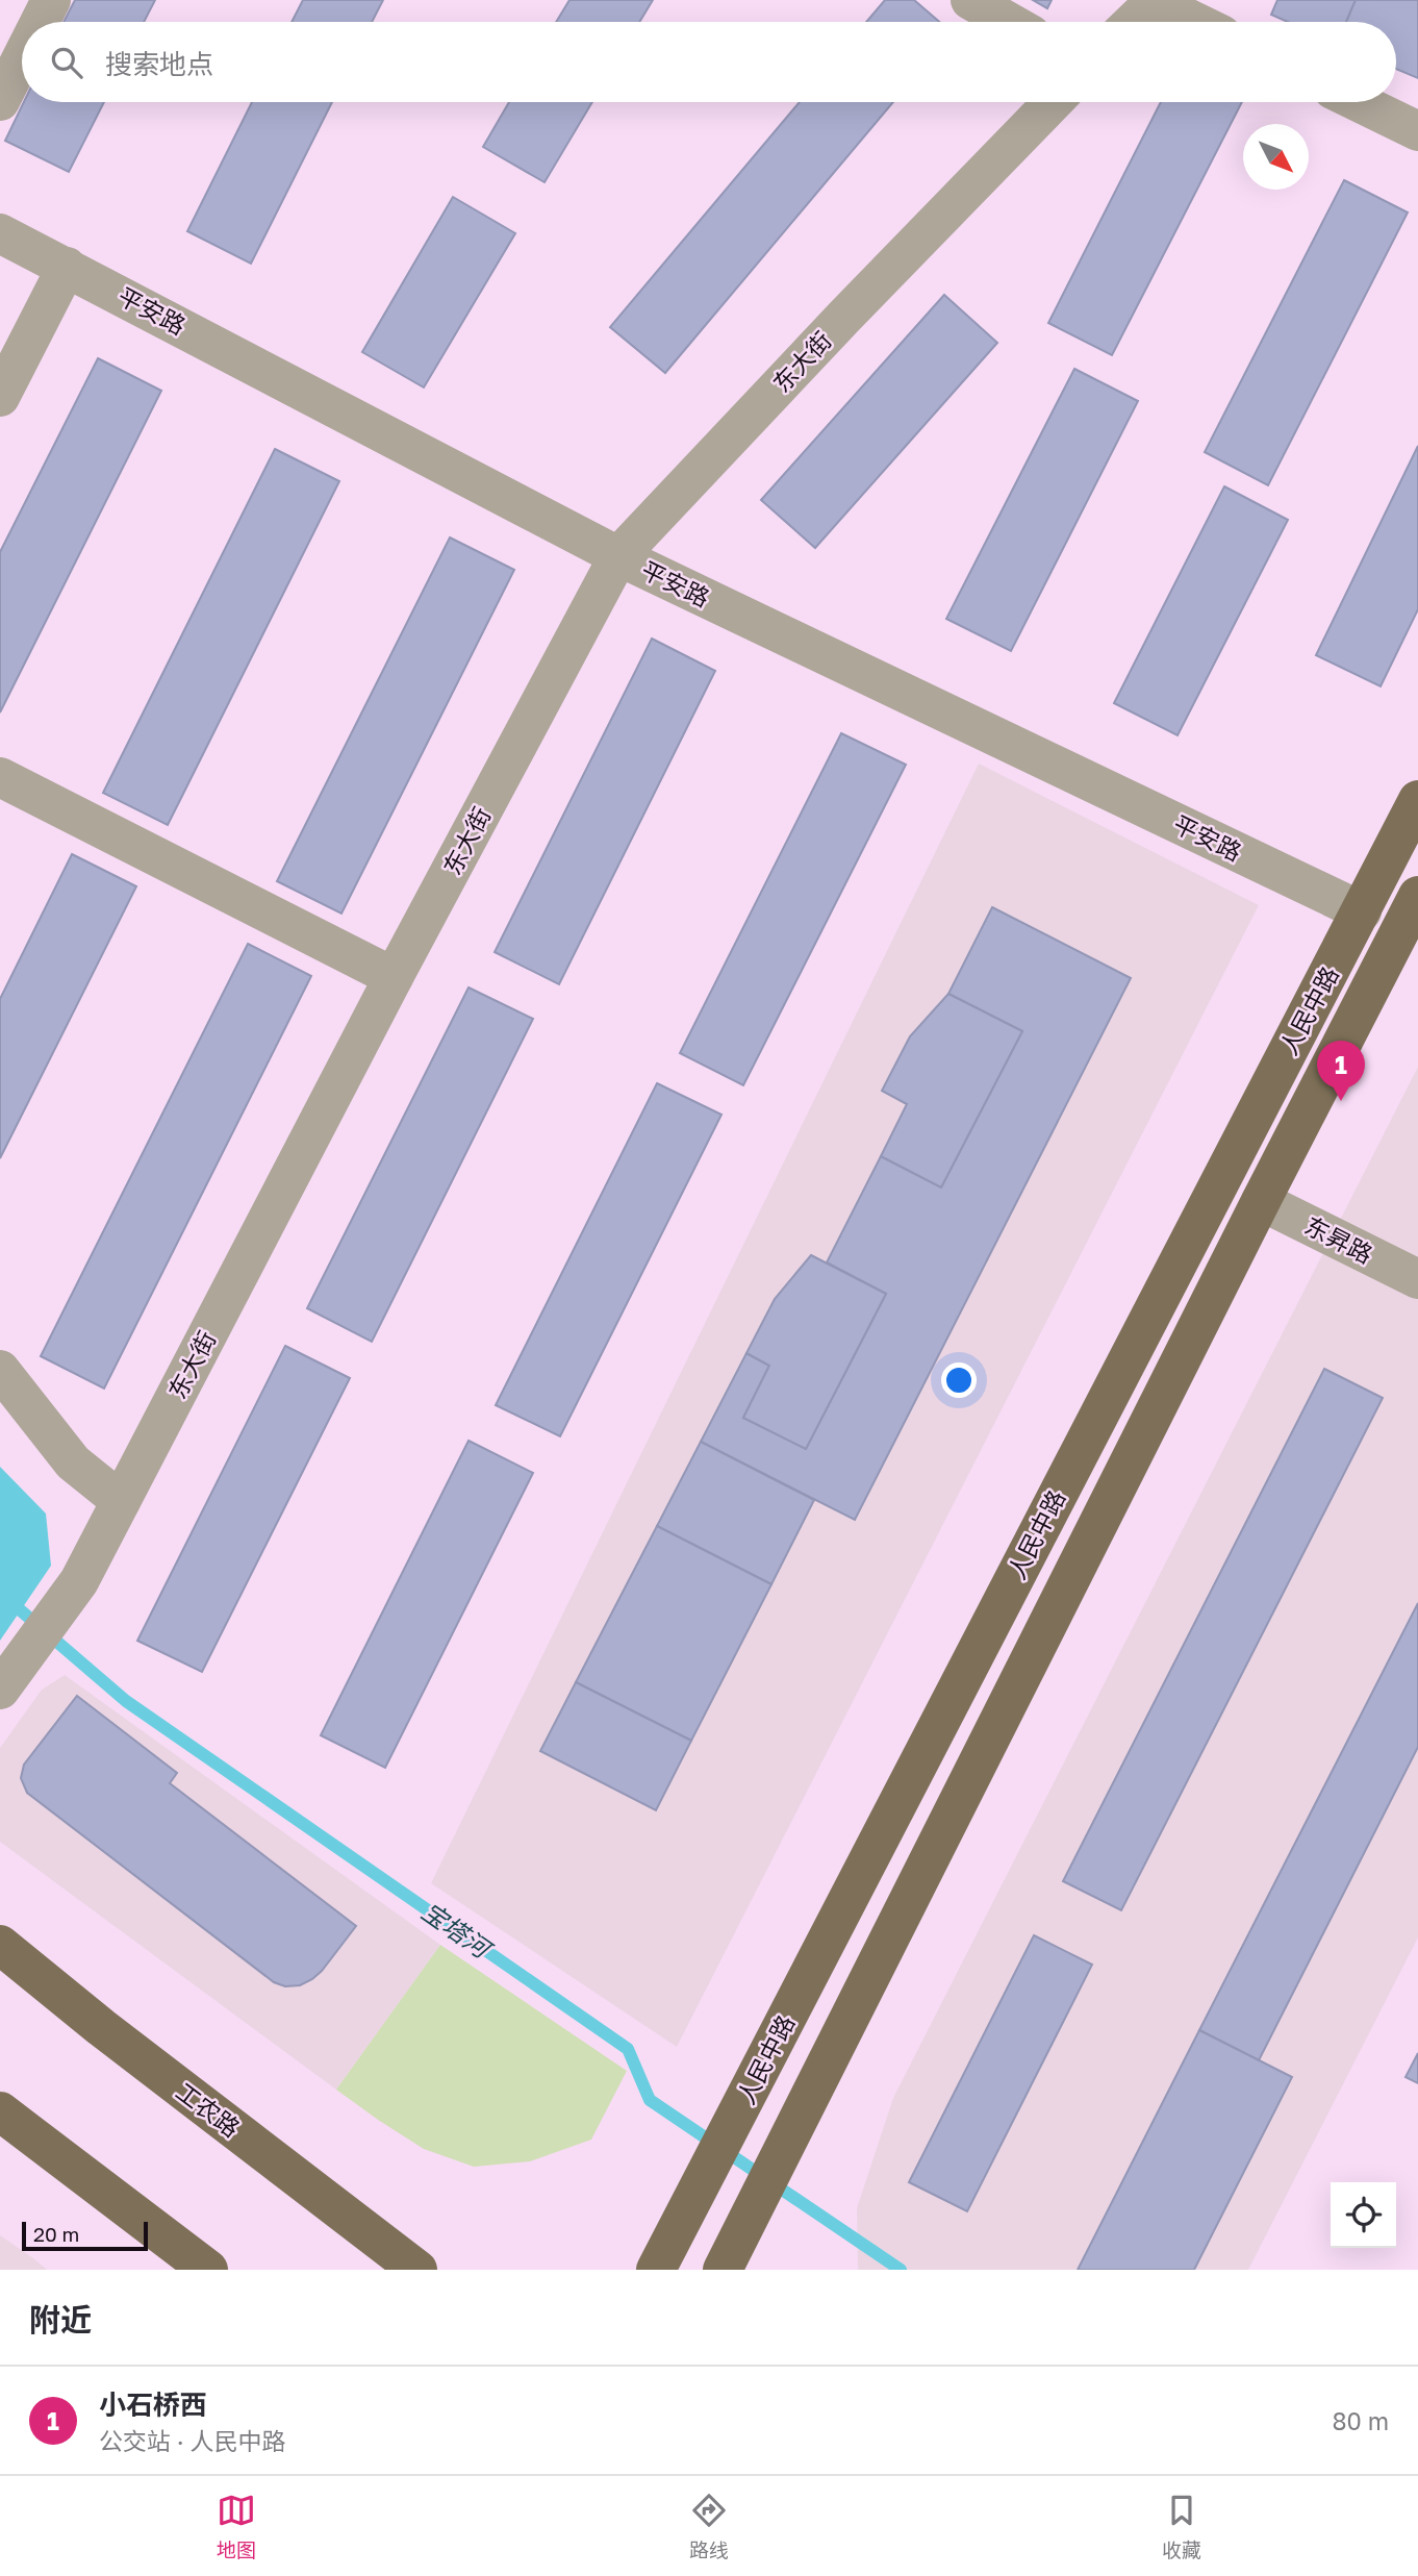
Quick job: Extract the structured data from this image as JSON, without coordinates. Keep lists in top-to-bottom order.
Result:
{
  "streets": {
    "main road": ["人民中路", "工农路"],
    "street": ["平安路", "东大街", "东昇路"]
  },
  "crossings": [
    ["平安路", "东大街"],
    ["平安路", "人民中路"],
    ["人民中路", "东昇路"]
  ],
  "water": ["宝塔河"],
  "scale_bar": "20 m",
  "north": "bottom right",
  "page": {
    "search": "搜索地点",
    "pins": "1",
    "scale": "20 m",
    "heading": "附近",
    "list": [
      {
        "mark": "1",
        "name": "小石桥西",
        "note": "公交站 · 人民中路",
        "value": "80 m"
      }
    ],
    "nav": ["地图", "路线", "收藏"]
  }
}
